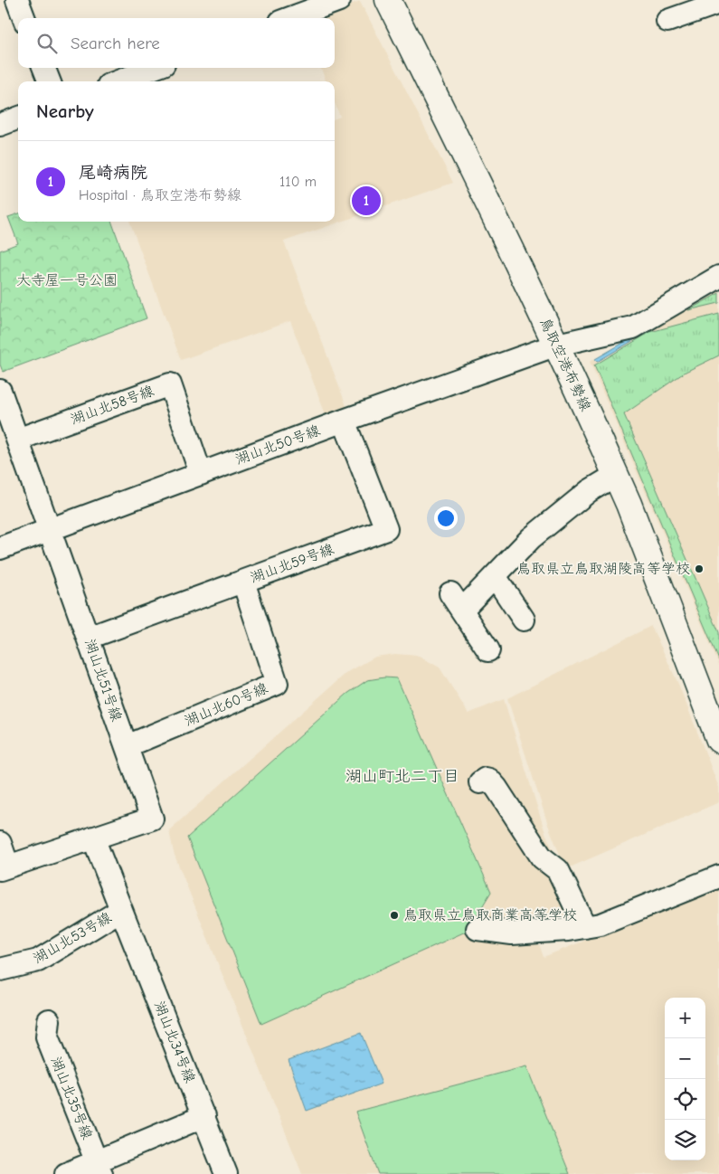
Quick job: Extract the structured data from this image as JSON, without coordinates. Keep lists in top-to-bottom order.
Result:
{
  "streets": {
    "main road": ["鳥取空港布勢線"],
    "street": [
      "湖山北58号線",
      "湖山北50号線",
      "湖山北59号線",
      "湖山北51号線",
      "湖山北60号線",
      "湖山北53号線",
      "湖山北34号線",
      "湖山北35号線"
    ]
  },
  "crossings": [
    ["鳥取空港布勢線", "湖山北50号線"],
    ["湖山北58号線", "湖山北50号線"],
    ["湖山北58号線", "湖山北51号線"],
    ["湖山北50号線", "湖山北59号線"],
    ["湖山北50号線", "湖山北51号線"],
    ["湖山北59号線", "湖山北51号線"],
    ["湖山北59号線", "湖山北60号線"],
    ["湖山北51号線", "湖山北60号線"],
    ["湖山北51号線", "湖山北53号線"],
    ["湖山北53号線", "湖山北34号線"]
  ],
  "districts": ["湖山町北二丁目"],
  "parks": ["大寺屋一号公園"],
  "places": ["鳥取県立鳥取湖陵高等学校", "鳥取県立鳥取商業高等学校"],
  "page": {
    "search": "Search here",
    "heading": "Nearby",
    "list": [
      {
        "mark": "1",
        "name": "尾崎病院",
        "note": "Hospital · 鳥取空港布勢線",
        "value": "110 m"
      }
    ],
    "pins": "1",
    "map_buttons": ["+", "−"]
  }
}
